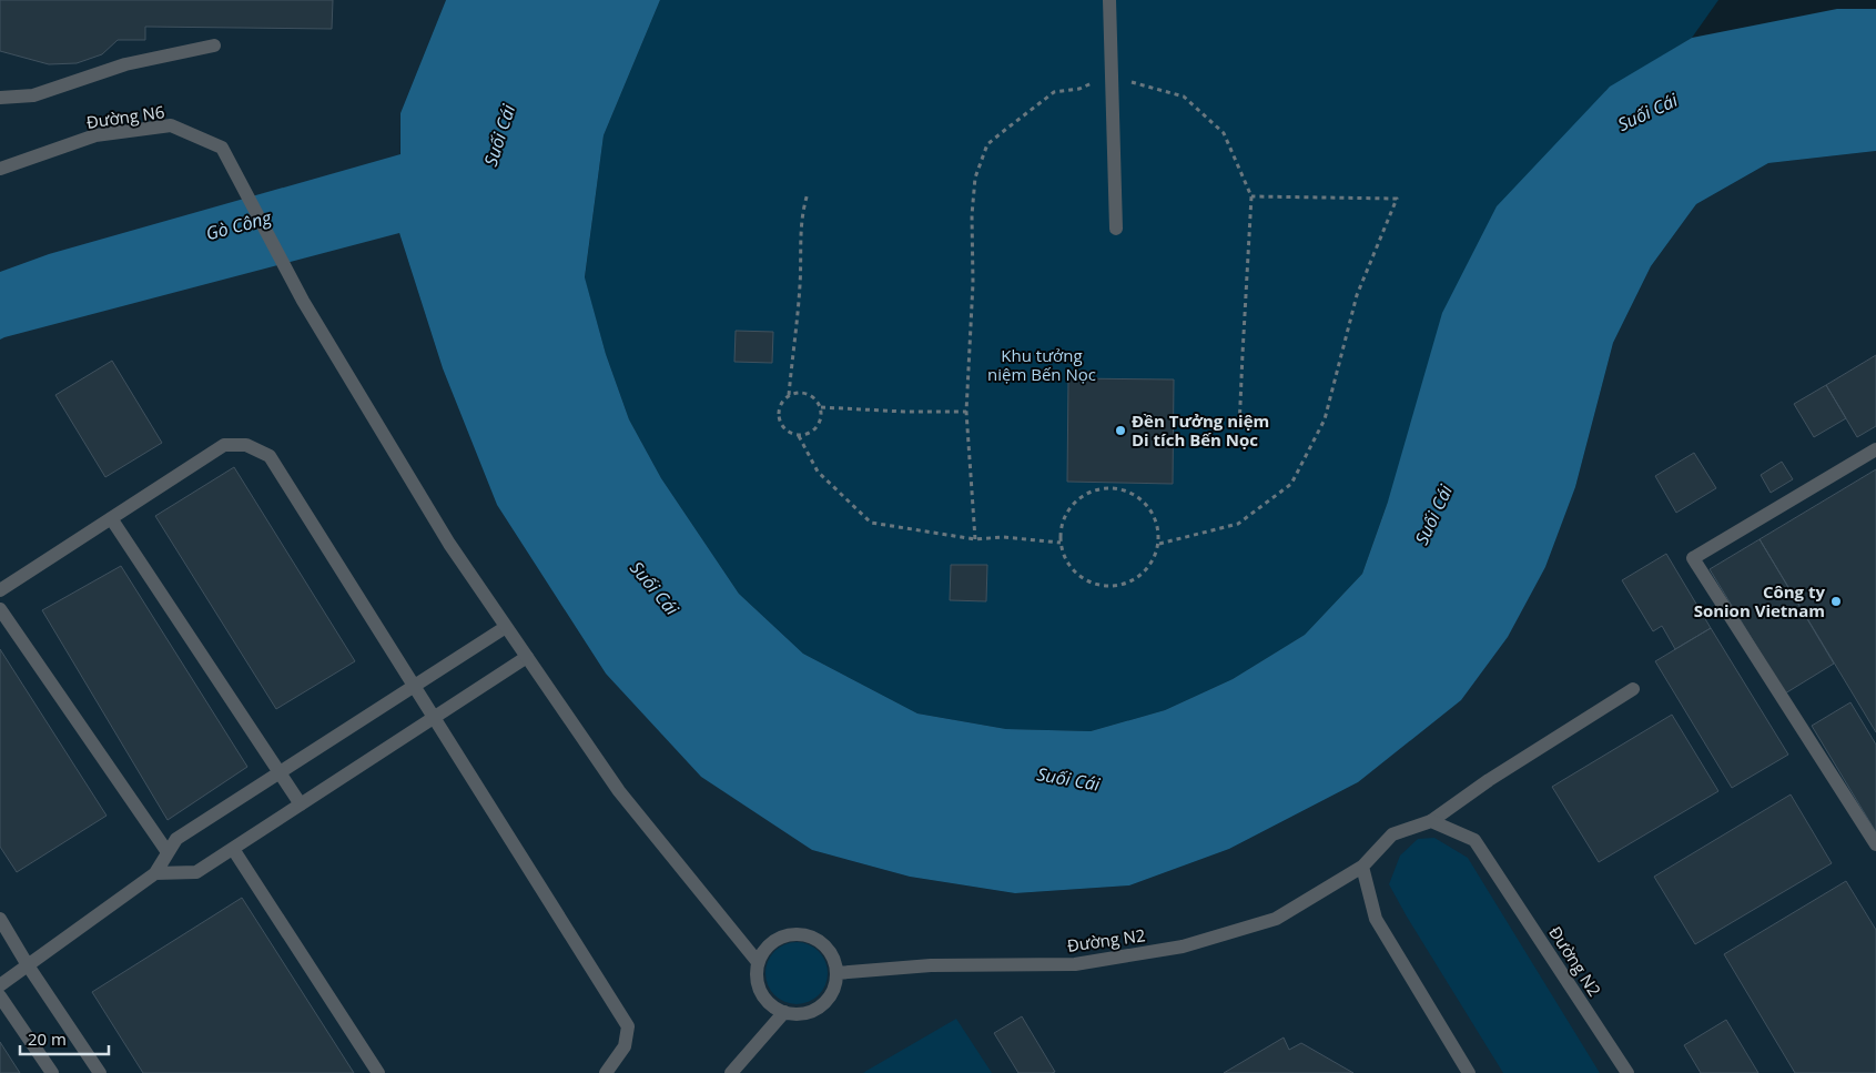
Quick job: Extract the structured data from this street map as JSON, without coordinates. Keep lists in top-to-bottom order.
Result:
{
  "streets": {
    "street": ["Đường N6", "Đường N2"]
  },
  "water": ["Suối Cái", "Gò Công"],
  "parks": ["Khu tưởng niệm Bến Nọc"],
  "places": ["Đền Tưởng niệm Di tích Bến Nọc", "Công ty Sonion Vietnam"],
  "scale_bar": "20 m"
}
